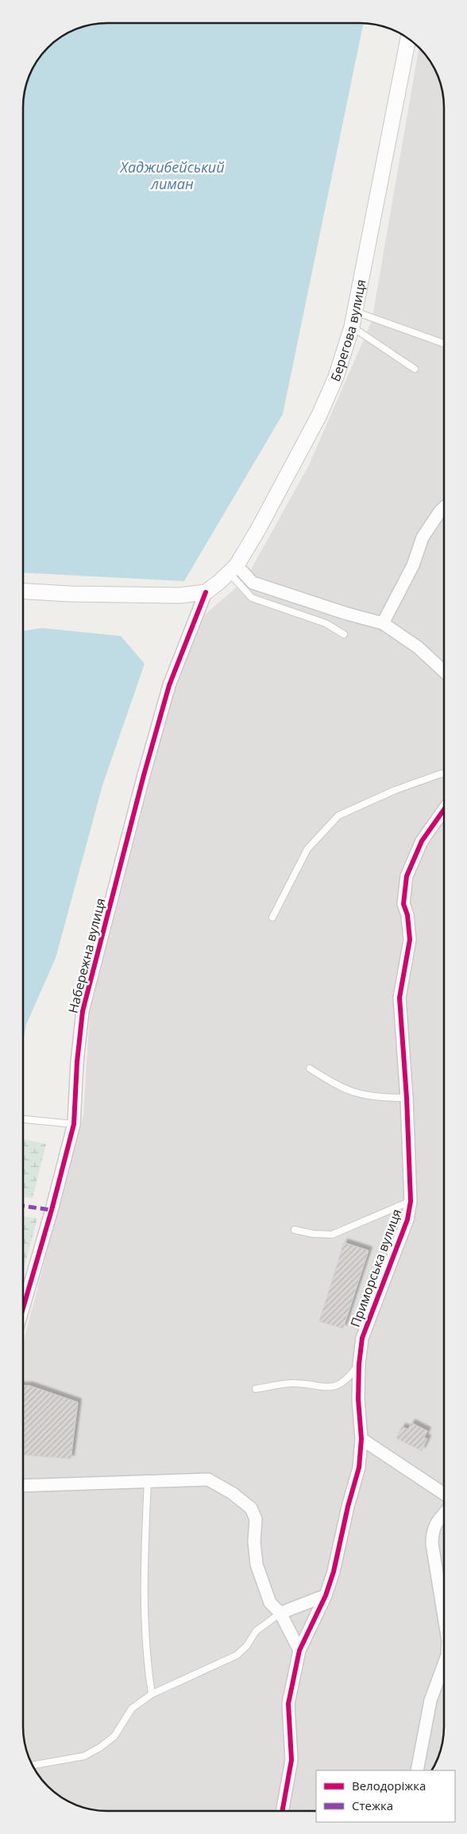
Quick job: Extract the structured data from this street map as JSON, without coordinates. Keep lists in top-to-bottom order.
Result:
{
  "streets": {
    "street": ["Берегова вулиця", "Набережна вулиця", "Приморська вулиця"]
  },
  "crossings": [
    ["Берегова вулиця", "Набережна вулиця"]
  ],
  "water": ["Хаджибейський лиман"],
  "legend": ["Велодоріжка", "Стежка"]
}
